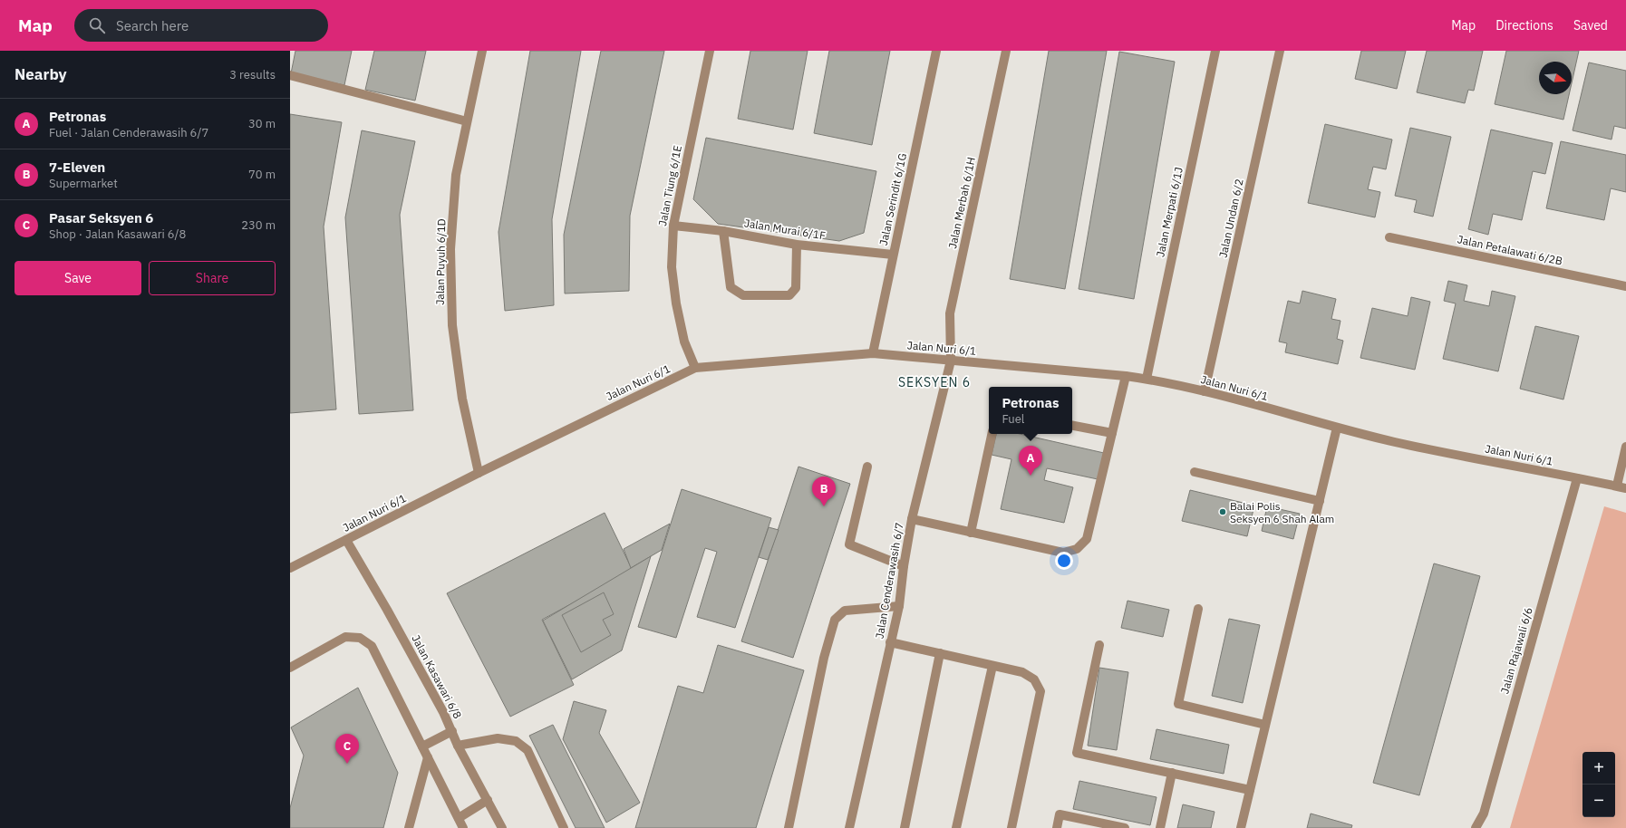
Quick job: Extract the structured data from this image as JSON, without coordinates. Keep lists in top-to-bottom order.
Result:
{
  "streets": {
    "street": [
      "Jalan Tiung 6/1E",
      "Jalan Serindit 6/1G",
      "Jalan Merbah 6/1H",
      "Jalan Merpati 6/1J",
      "Jalan Undan 6/2",
      "Jalan Murai 6/1F",
      "Jalan Petalawati 6/2B",
      "Jalan Puyuh 6/1D",
      "Jalan Nuri 6/1",
      "Jalan Cenderawasih 6/7",
      "Jalan Rajawali 6/6",
      "Jalan Kasawari 6/8"
    ]
  },
  "crossings": [
    ["Jalan Tiung 6/1E", "Jalan Murai 6/1F"],
    ["Jalan Tiung 6/1E", "Jalan Nuri 6/1"],
    ["Jalan Serindit 6/1G", "Jalan Murai 6/1F"],
    ["Jalan Serindit 6/1G", "Jalan Nuri 6/1"],
    ["Jalan Merbah 6/1H", "Jalan Nuri 6/1"],
    ["Jalan Merbah 6/1H", "Jalan Cenderawasih 6/7"],
    ["Jalan Merpati 6/1J", "Jalan Nuri 6/1"],
    ["Jalan Undan 6/2", "Jalan Nuri 6/1"],
    ["Jalan Puyuh 6/1D", "Jalan Nuri 6/1"],
    ["Jalan Nuri 6/1", "Jalan Cenderawasih 6/7"],
    ["Jalan Nuri 6/1", "Jalan Rajawali 6/6"],
    ["Jalan Nuri 6/1", "Jalan Kasawari 6/8"]
  ],
  "districts": ["SEKSYEN 6"],
  "places": ["Balai Polis Seksyen 6 Shah Alam"],
  "north": "right",
  "page": {
    "header": "Map",
    "search": "Search here",
    "nav": ["Map", "Directions", "Saved"],
    "heading": ["Nearby", "3 results"],
    "list": [
      {
        "mark": "A",
        "name": "Petronas",
        "note": "Fuel · Jalan Cenderawasih 6/7",
        "value": "30 m"
      },
      {
        "mark": "B",
        "name": "7-Eleven",
        "note": "Supermarket",
        "value": "70 m"
      },
      {
        "mark": "C",
        "name": "Pasar Seksyen 6",
        "note": "Shop · Jalan Kasawari 6/8",
        "value": "230 m"
      }
    ],
    "buttons": ["Save", "Share"],
    "popup": ["Petronas", "Fuel"],
    "pins": ["A", "B", "C"],
    "map_buttons": ["+", "−"]
  }
}
